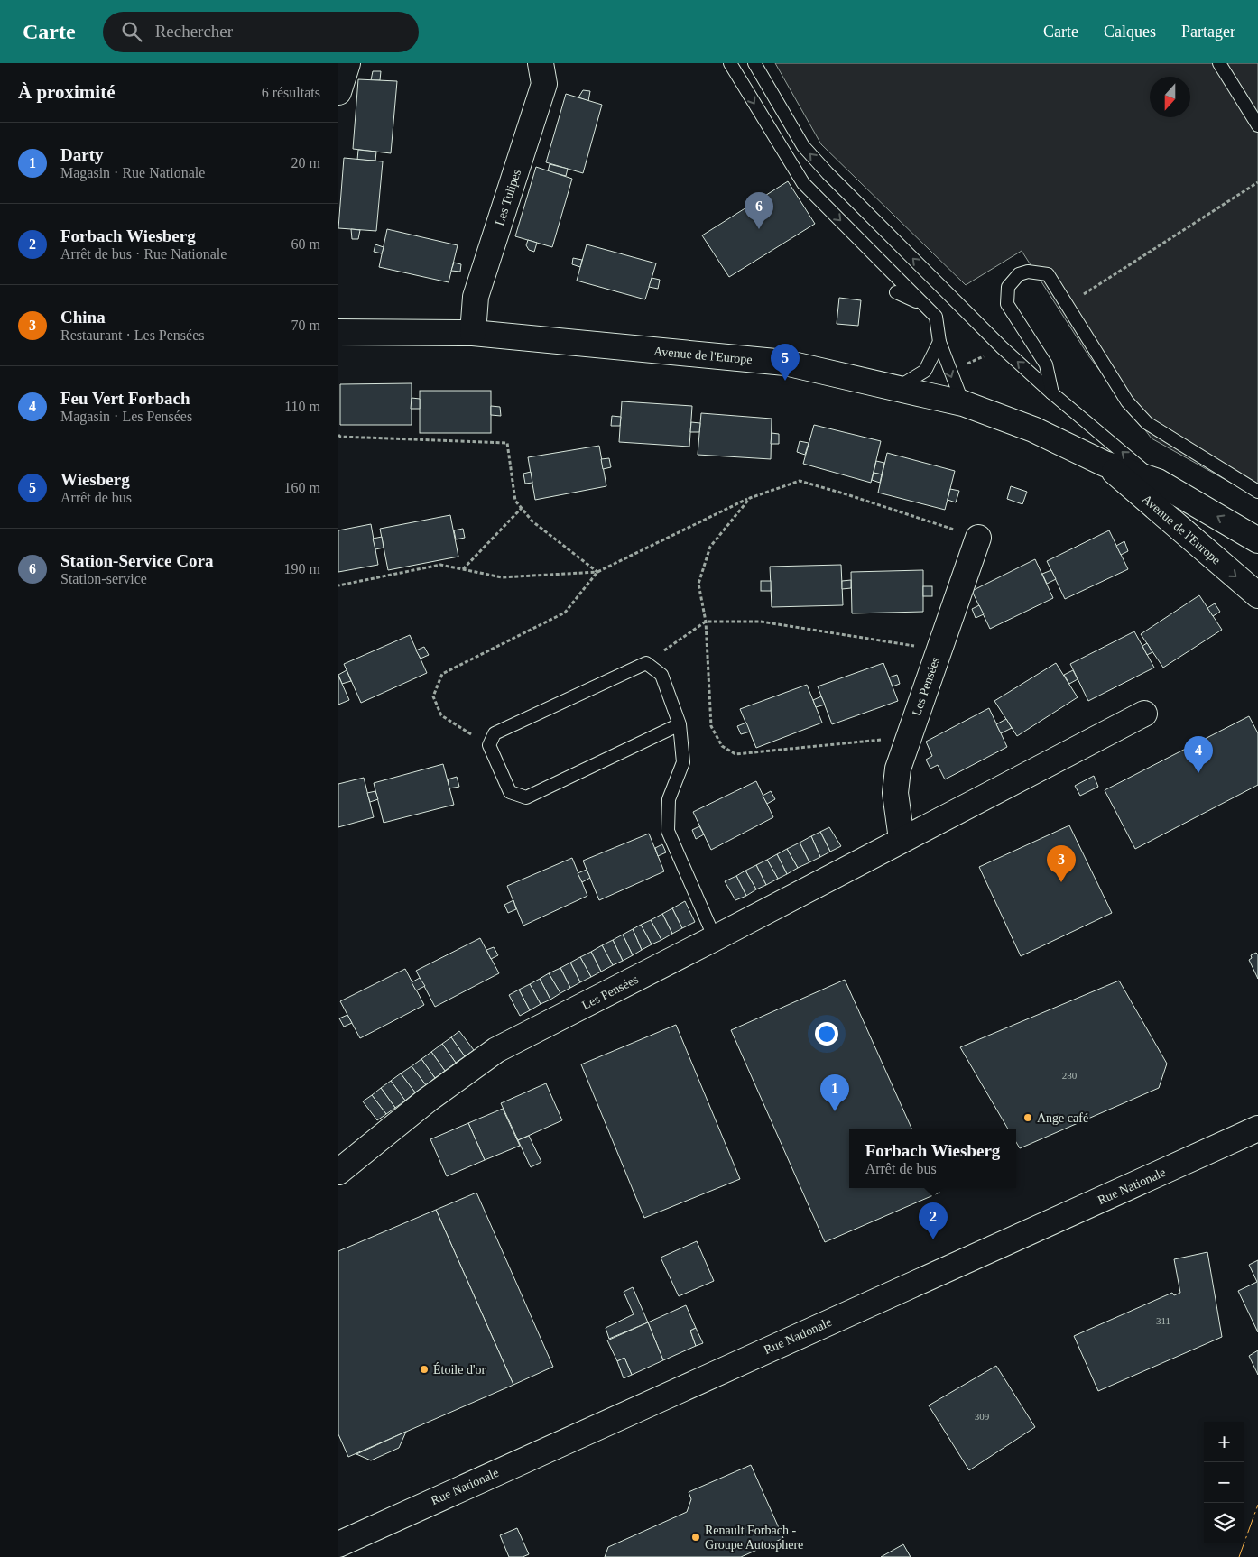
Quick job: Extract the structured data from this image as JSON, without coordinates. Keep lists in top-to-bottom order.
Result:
{
  "streets": {
    "street": [
      "Les Tulipes",
      "Avenue de l'Europe",
      "Les Pensées",
      "Rue Nationale"
    ]
  },
  "crossings": [
    ["Les Tulipes", "Avenue de l'Europe"]
  ],
  "places": ["Ange café", "Étoile d'or", "Renault Forbach - Groupe Autosphere"],
  "house_numbers": ["280", "311", "309"],
  "north": "bottom",
  "page": {
    "header": "Carte",
    "search": "Rechercher",
    "nav": ["Carte", "Calques", "Partager"],
    "heading": ["À proximité", "6 résultats"],
    "list": [
      {
        "mark": "1",
        "name": "Darty",
        "note": "Magasin · Rue Nationale",
        "value": "20 m"
      },
      {
        "mark": "2",
        "name": "Forbach Wiesberg",
        "note": "Arrêt de bus · Rue Nationale",
        "value": "60 m"
      },
      {
        "mark": "3",
        "name": "China",
        "note": "Restaurant · Les Pensées",
        "value": "70 m"
      },
      {
        "mark": "4",
        "name": "Feu Vert Forbach",
        "note": "Magasin · Les Pensées",
        "value": "110 m"
      },
      {
        "mark": "5",
        "name": "Wiesberg",
        "note": "Arrêt de bus",
        "value": "160 m"
      },
      {
        "mark": "6",
        "name": "Station-Service Cora",
        "note": "Station-service",
        "value": "190 m"
      }
    ],
    "pins": [
      "6",
      "5",
      "4",
      "3",
      "1",
      "2"
    ],
    "popup": ["Forbach Wiesberg", "Arrêt de bus"],
    "map_buttons": ["+", "−"]
  }
}
